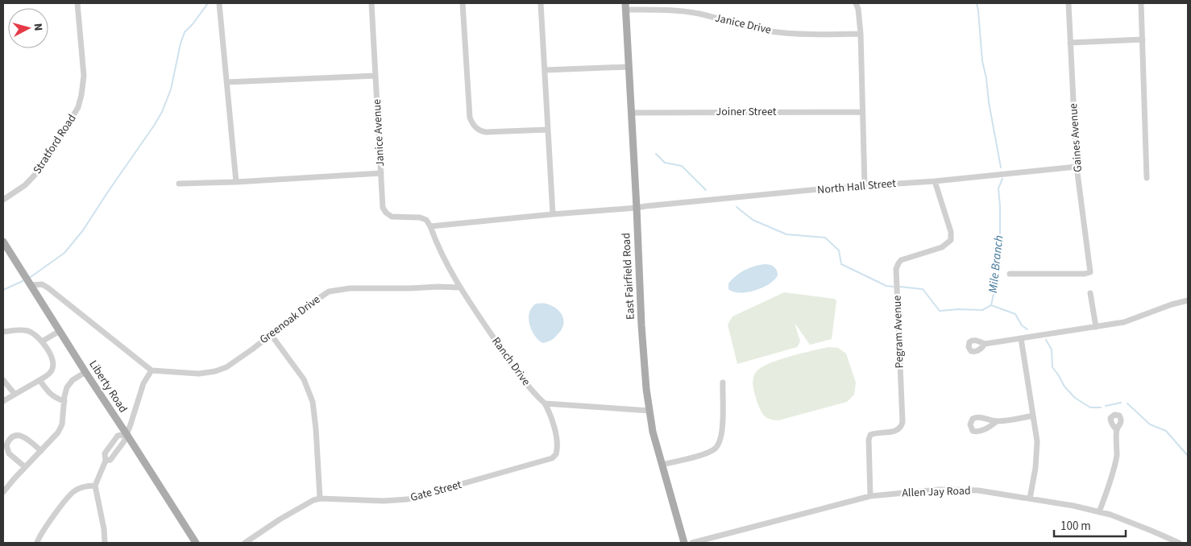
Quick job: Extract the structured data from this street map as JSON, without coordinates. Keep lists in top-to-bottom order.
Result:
{
  "streets": {
    "main road": ["East Fairfield Road", "Liberty Road"],
    "street": [
      "Janice Drive",
      "Joiner Street",
      "Janice Avenue",
      "Gaines Avenue",
      "Stratford Road",
      "North Hall Street",
      "Greenoak Drive",
      "Pegram Avenue",
      "Ranch Drive",
      "Gate Street",
      "Allen Jay Road"
    ]
  },
  "crossings": [
    ["Janice Drive", "East Fairfield Road"],
    ["Joiner Street", "East Fairfield Road"],
    ["Janice Avenue", "North Hall Street"],
    ["Janice Avenue", "Ranch Drive"],
    ["Gaines Avenue", "North Hall Street"],
    ["North Hall Street", "East Fairfield Road"],
    ["North Hall Street", "Pegram Avenue"],
    ["North Hall Street", "Ranch Drive"],
    ["Greenoak Drive", "Ranch Drive"],
    ["Pegram Avenue", "Allen Jay Road"],
    ["Ranch Drive", "Gate Street"]
  ],
  "water": ["Mile Branch"],
  "scale_bar": "100 m",
  "north": "right"
}
